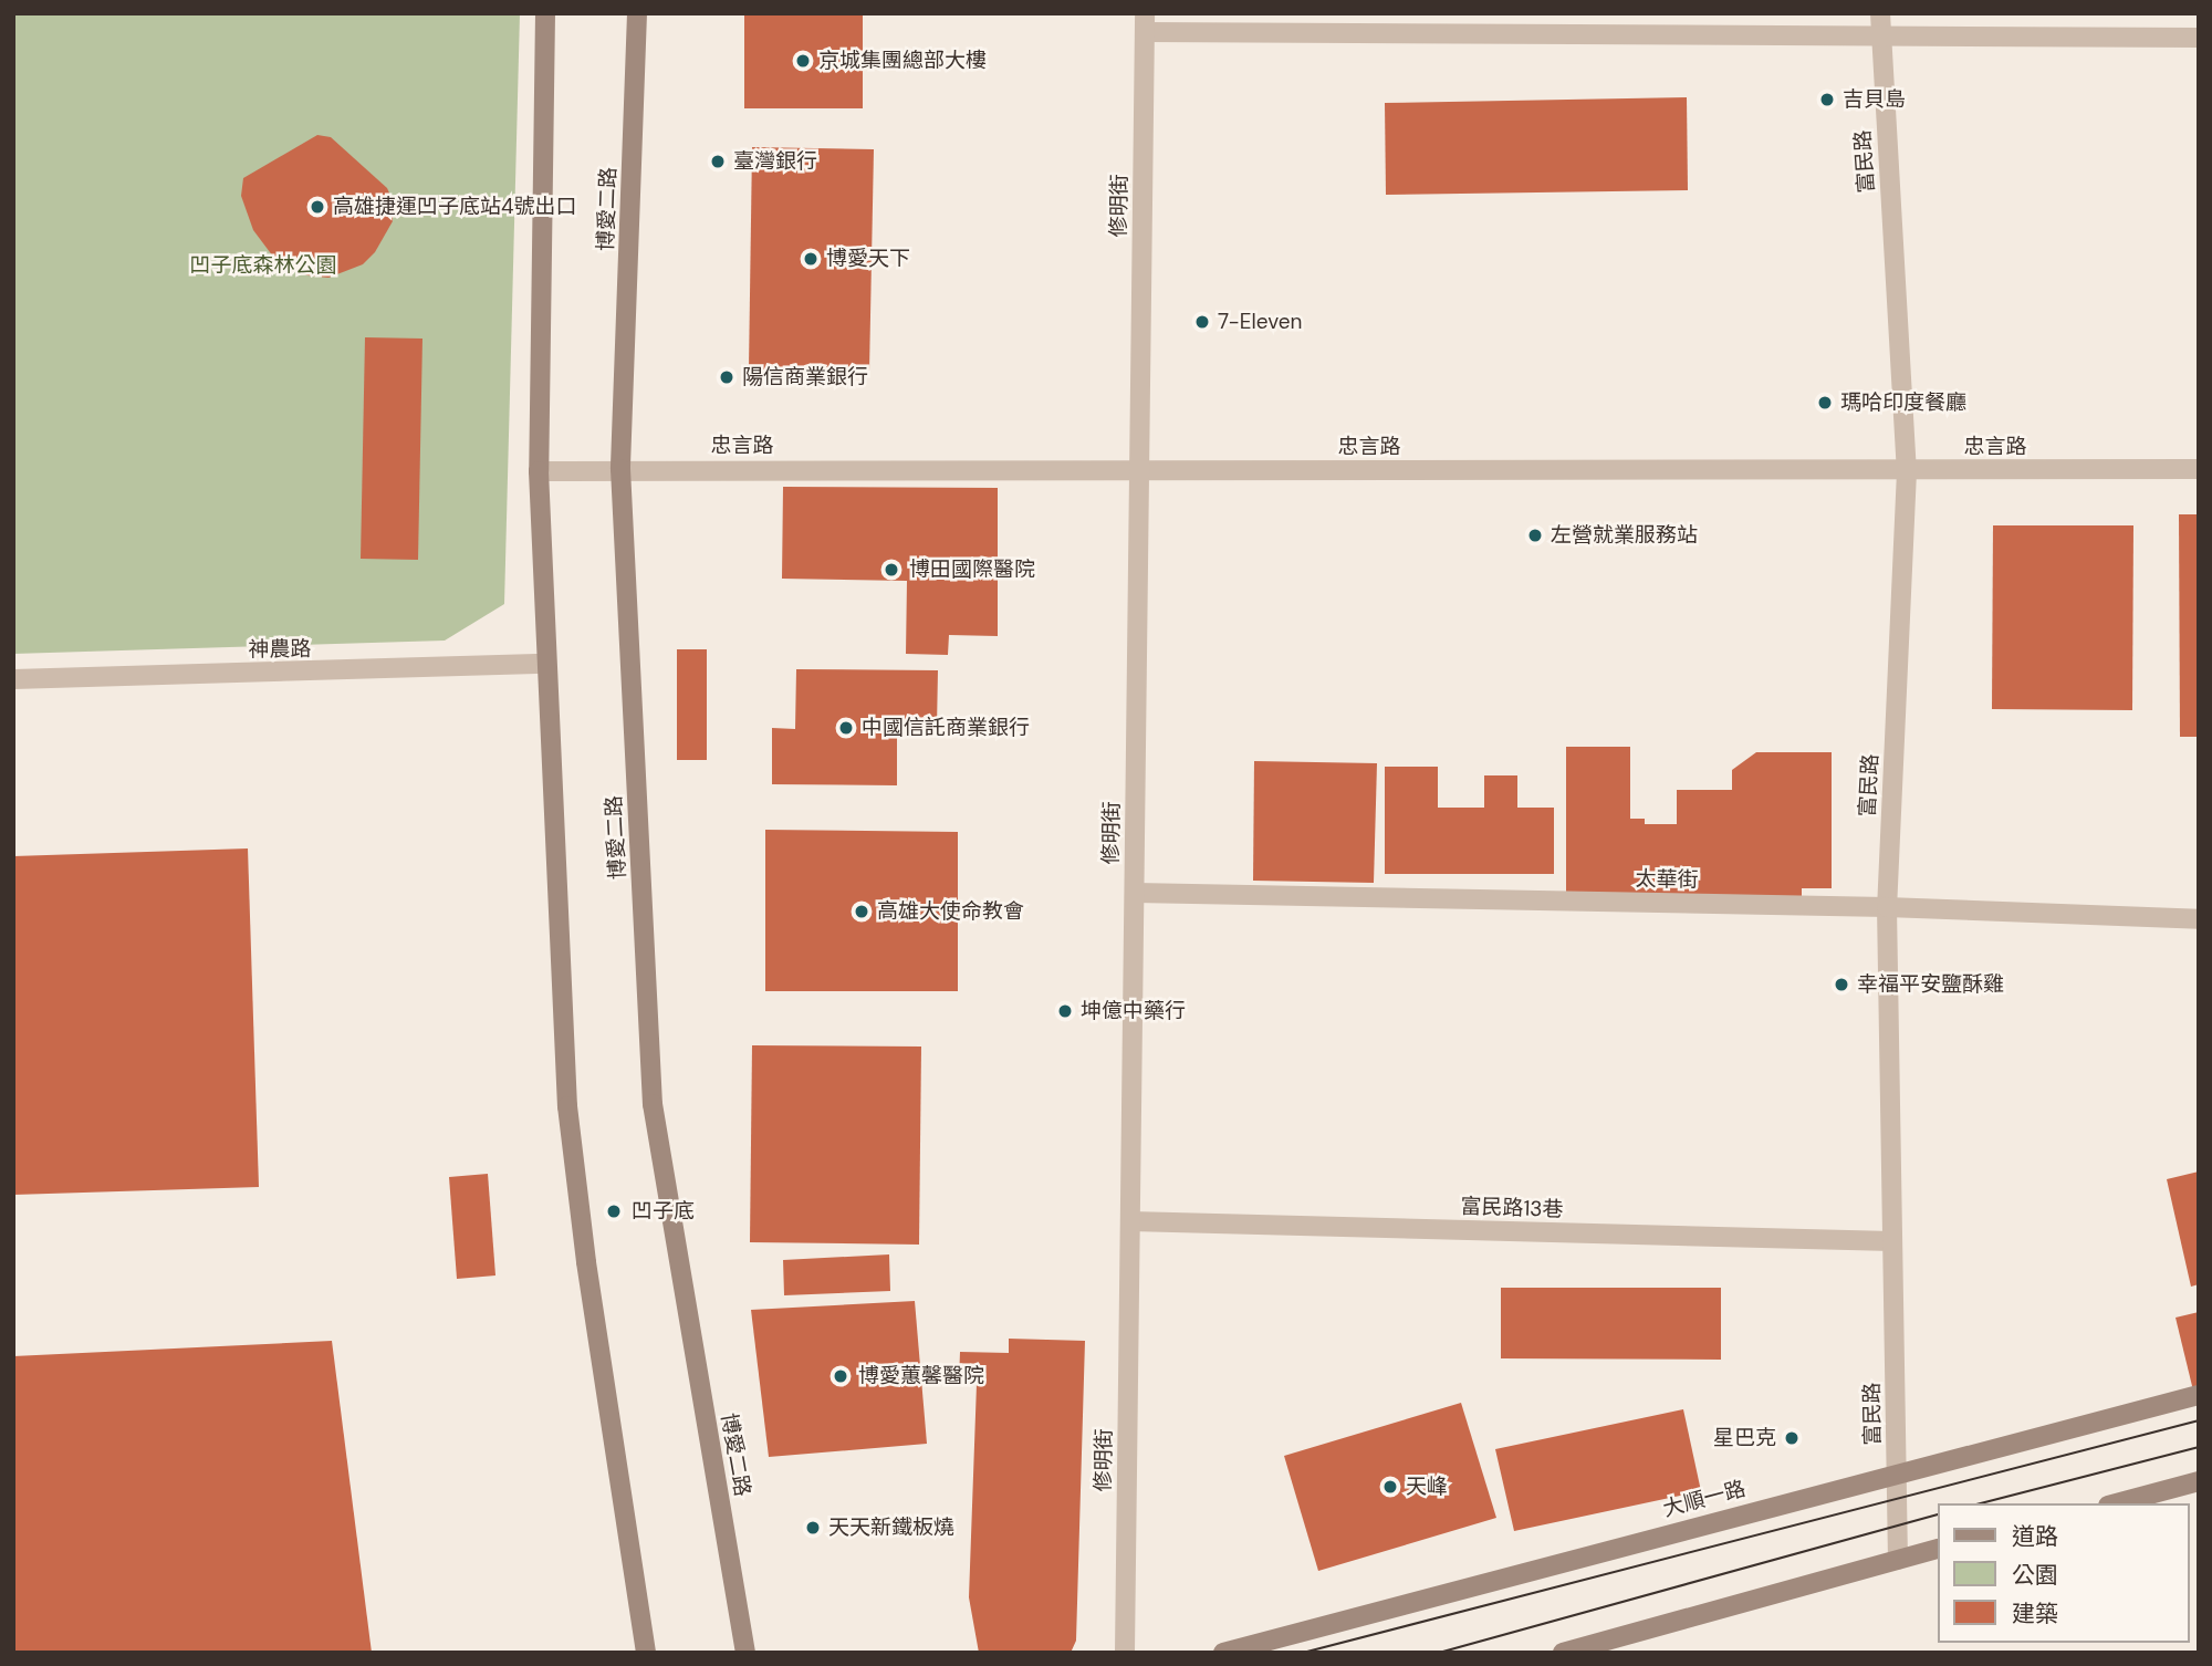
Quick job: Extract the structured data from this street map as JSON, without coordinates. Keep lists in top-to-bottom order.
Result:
{
  "streets": {
    "main road": ["博愛二路", "大順一路"],
    "street": [
      "富民路",
      "修明街",
      "忠言路",
      "神農路",
      "太華街",
      "富民路13巷"
    ]
  },
  "crossings": [
    ["富民路", "忠言路"],
    ["富民路", "太華街"],
    ["富民路", "富民路13巷"],
    ["富民路", "大順一路"],
    ["修明街", "忠言路"],
    ["修明街", "太華街"],
    ["修明街", "富民路13巷"],
    ["博愛二路", "忠言路"]
  ],
  "parks": ["凹子底森林公園"],
  "places": [
    "京城集團總部大樓",
    "吉貝島",
    "臺灣銀行",
    "高雄捷運凹子底站4號出口",
    "博愛天下",
    "7-Eleven",
    "陽信商業銀行",
    "瑪哈印度餐廳",
    "左營就業服務站",
    "博田國際醫院",
    "中國信託商業銀行",
    "高雄大使命教會",
    "幸福平安鹽酥雞",
    "坤億中藥行",
    "凹子底",
    "博愛蕙馨醫院",
    "星巴克",
    "天峰",
    "天天新鐵板燒"
  ],
  "legend": ["道路", "公園", "建築"]
}
